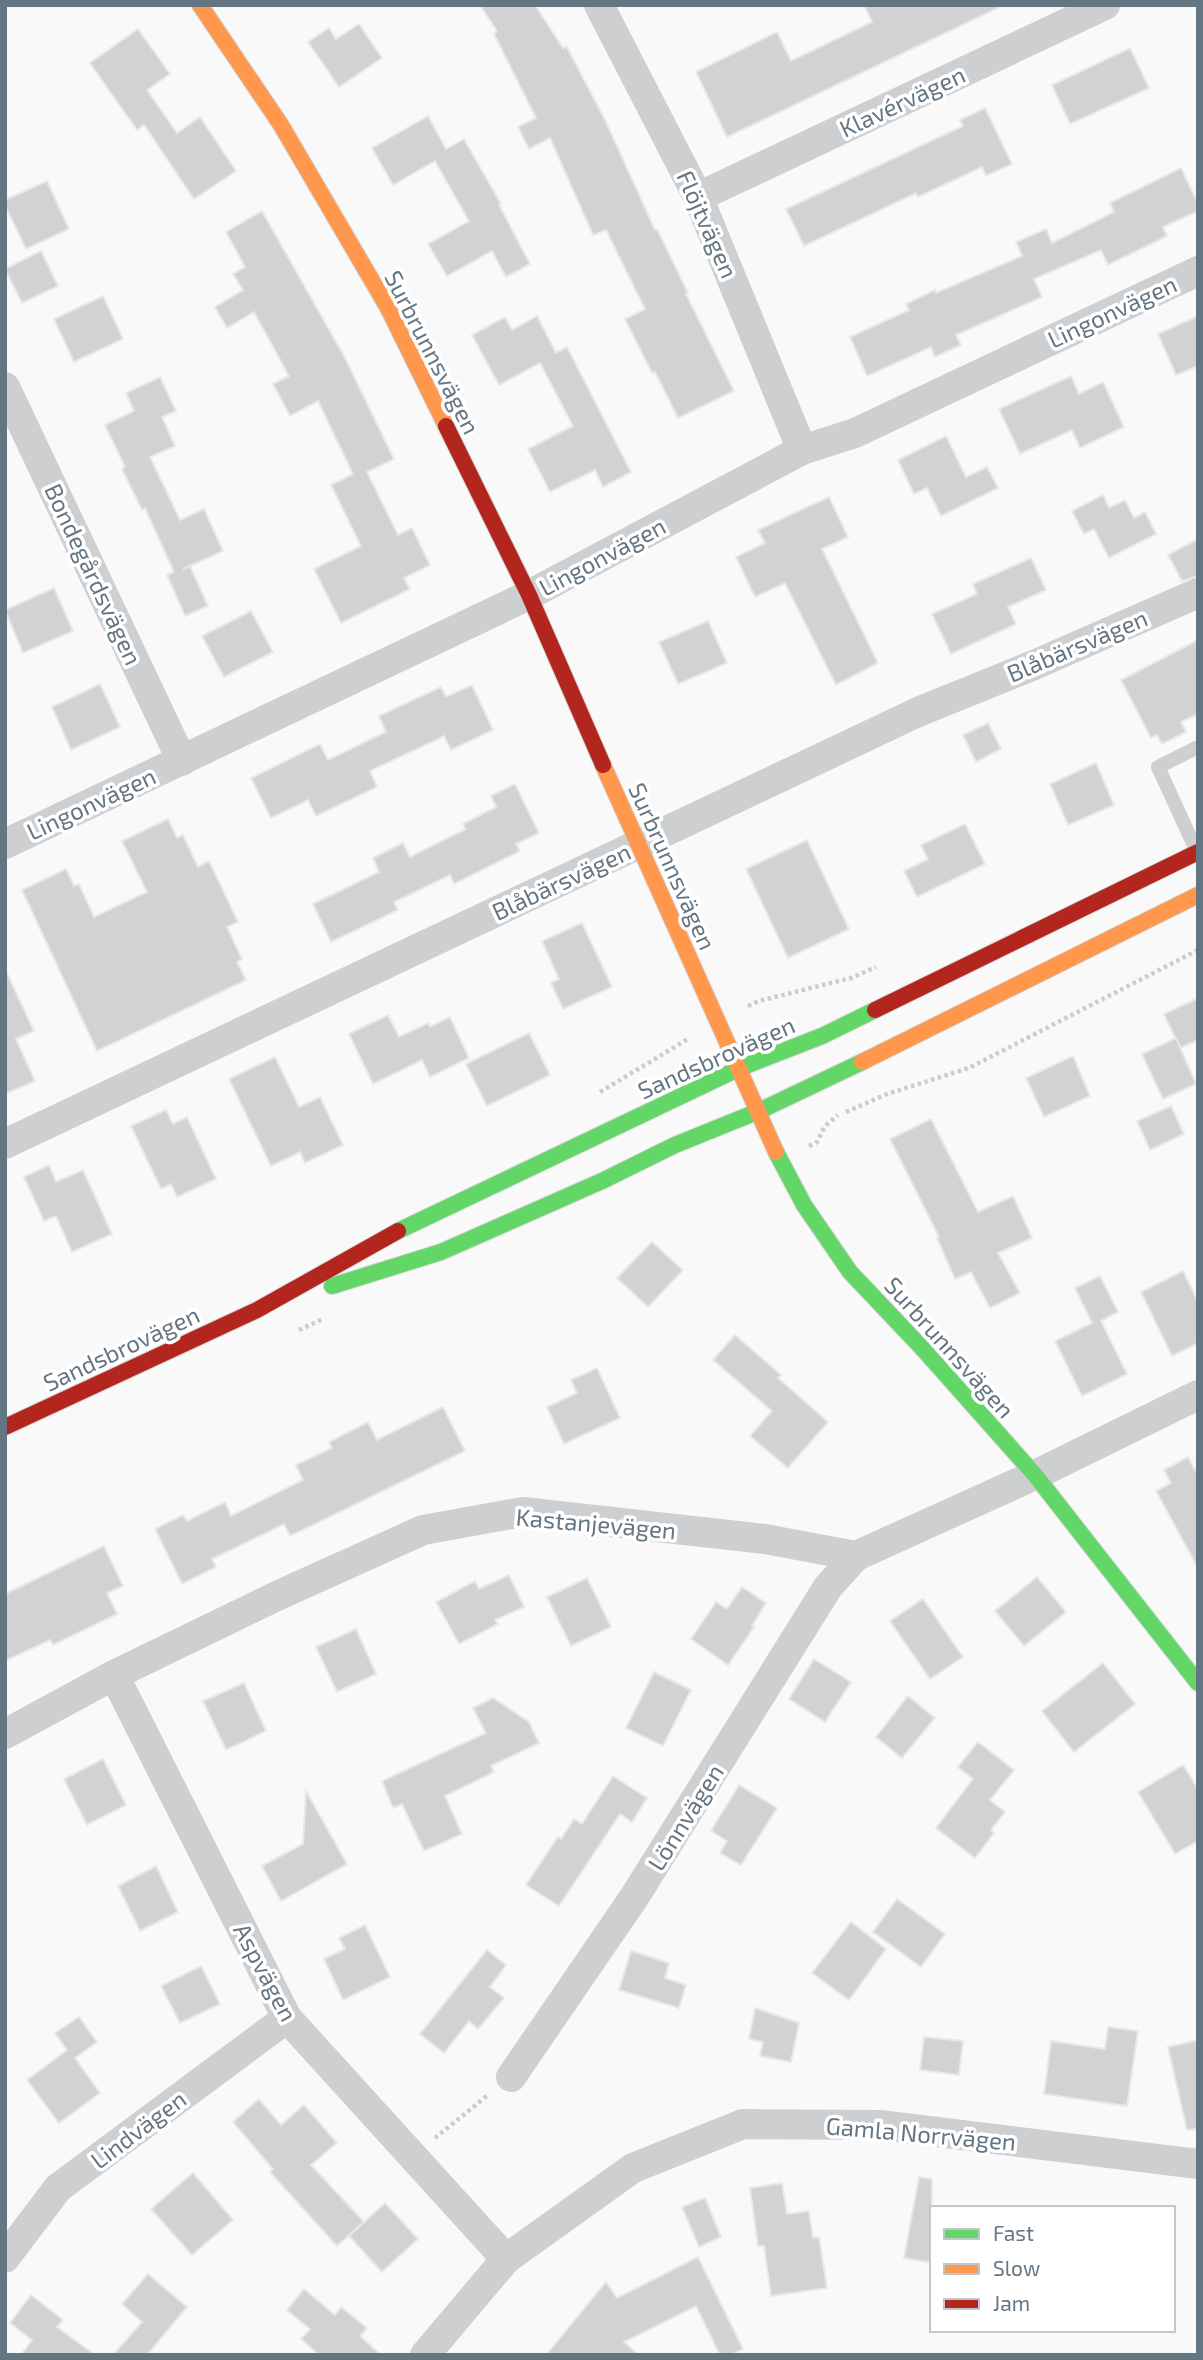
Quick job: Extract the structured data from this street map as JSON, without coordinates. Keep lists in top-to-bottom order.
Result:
{
  "streets": {
    "main road": ["Surbrunnsvägen", "Sandsbrovägen"],
    "street": [
      "Klavérvägen",
      "Flöjtvägen",
      "Lingonvägen",
      "Bondegårdsvägen",
      "Blåbärsvägen",
      "Kastanjevägen",
      "Lönnvägen",
      "Aspvägen",
      "Lindvägen",
      "Gamla Norrvägen"
    ]
  },
  "crossings": [
    ["Klavérvägen", "Flöjtvägen"],
    ["Flöjtvägen", "Lingonvägen"],
    ["Lingonvägen", "Surbrunnsvägen"],
    ["Lingonvägen", "Bondegårdsvägen"],
    ["Surbrunnsvägen", "Blåbärsvägen"],
    ["Surbrunnsvägen", "Sandsbrovägen"],
    ["Kastanjevägen", "Lönnvägen"],
    ["Kastanjevägen", "Aspvägen"],
    ["Aspvägen", "Lindvägen"],
    ["Aspvägen", "Gamla Norrvägen"]
  ],
  "legend": ["Fast", "Slow", "Jam"]
}
